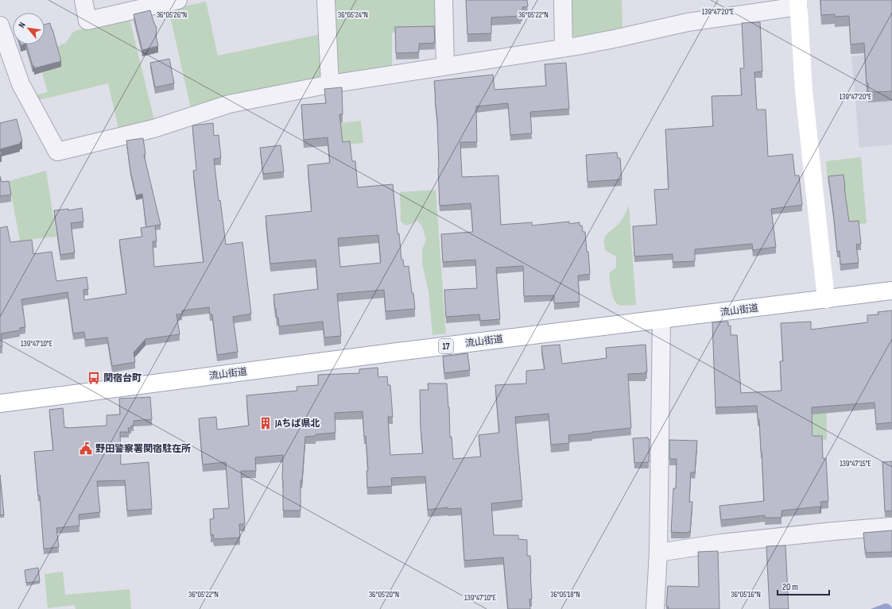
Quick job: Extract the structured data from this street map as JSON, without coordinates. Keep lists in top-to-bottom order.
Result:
{
  "streets": {
    "main road": ["流山街道", "17"]
  },
  "places": {
    "bus stop": ["関宿台町"],
    "building": ["JAちば県北"],
    "public building": ["野田警察署関宿駐在所"]
  },
  "scale_bar": "20 m",
  "north": "top left",
  "coordinates": [
    "139°47'20\"E",
    "36°05'26\"N",
    "36°05'24\"N",
    "36°05'22\"N",
    "139°47'10\"E",
    "139°47'15\"E",
    "36°05'20\"N",
    "36°05'18\"N",
    "36°05'16\"N"
  ]
}
